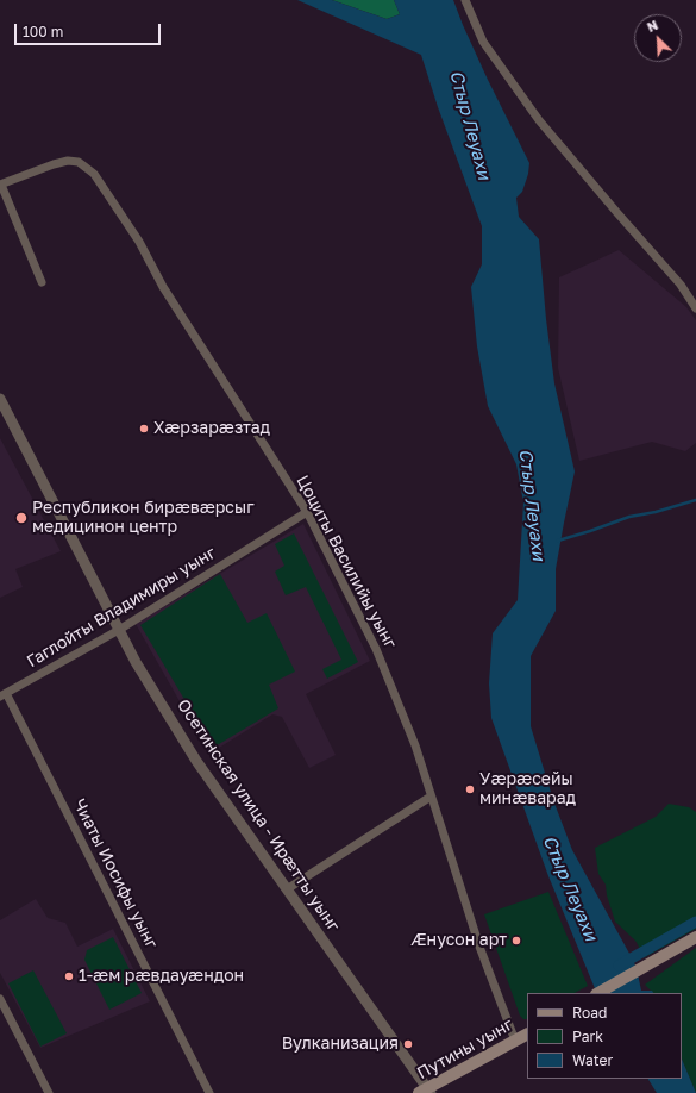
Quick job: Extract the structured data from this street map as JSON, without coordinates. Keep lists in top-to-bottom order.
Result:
{
  "streets": {
    "main road": ["Путины уынг"],
    "street": [
      "Цоциты Василийы уынг",
      "Гаглойты Владимиры уынг",
      "Осетинская улица - Ирæтты уынг",
      "Чиаты Иосифы уынг"
    ]
  },
  "crossings": [
    ["Цоциты Василийы уынг", "Гаглойты Владимиры уынг"],
    ["Цоциты Василийы уынг", "Путины уынг"],
    ["Гаглойты Владимиры уынг", "Осетинская улица - Ирæтты уынг"],
    ["Гаглойты Владимиры уынг", "Чиаты Иосифы уынг"],
    ["Осетинская улица - Ирæтты уынг", "Путины уынг"]
  ],
  "water": ["Стыр Леуахи"],
  "places": [
    "Хæрзарæзтад",
    "Республикон бирæвæрсыг медицинон центр",
    "Уæрæсейы минæварад",
    "Æнусон арт",
    "1-æм рӕвдауӕндон",
    "Вулканизация"
  ],
  "legend": ["Road", "Park", "Water"],
  "scale_bar": "100 m",
  "north": "top left"
}
